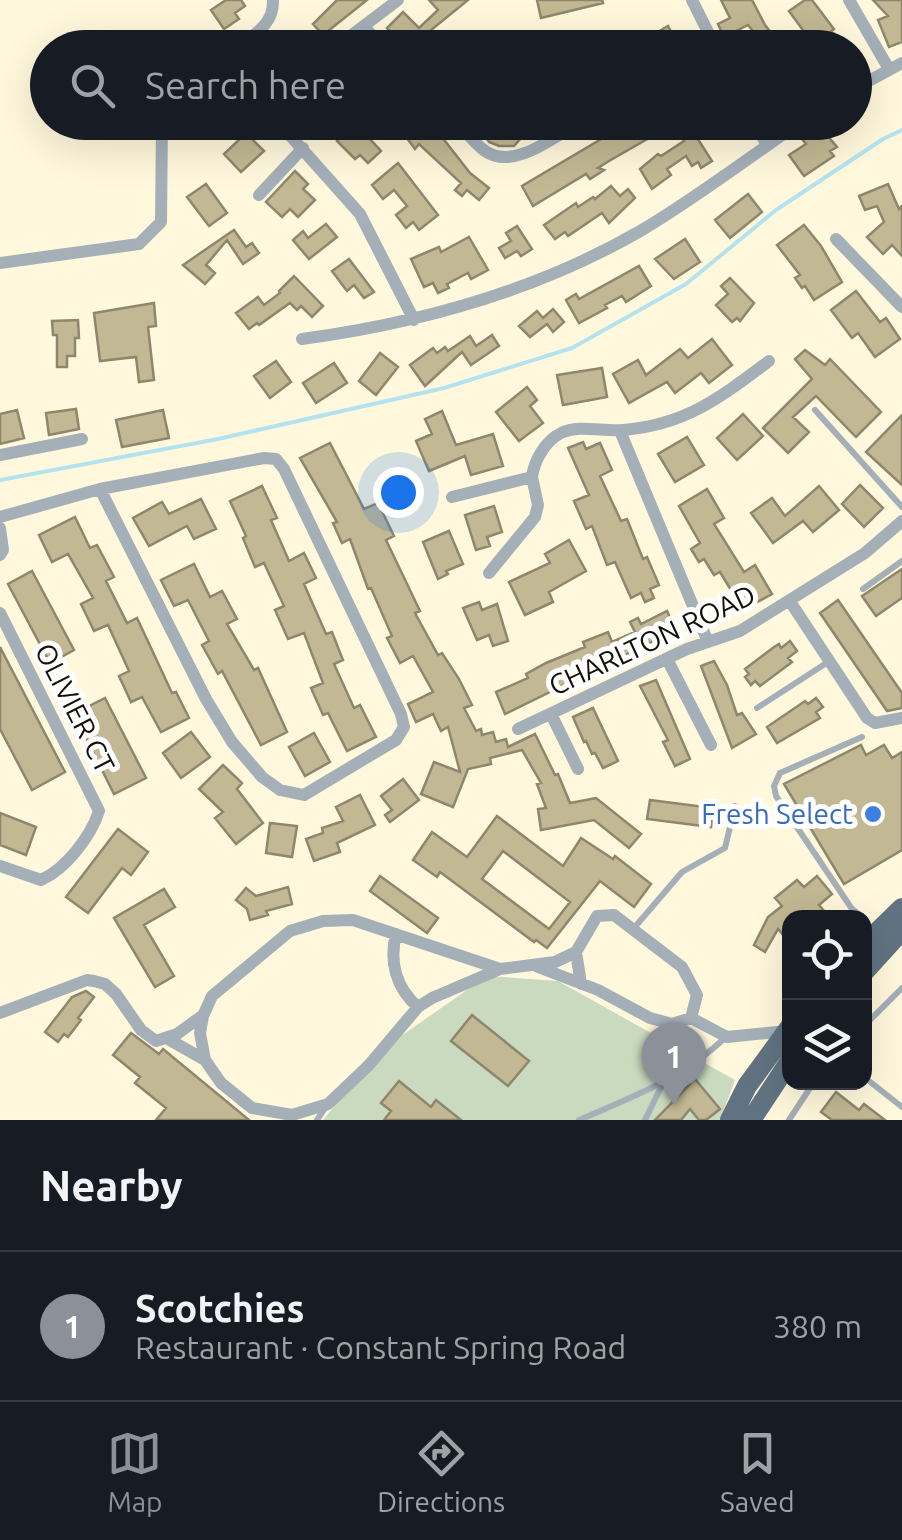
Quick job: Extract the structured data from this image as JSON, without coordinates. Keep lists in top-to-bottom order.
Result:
{
  "streets": {
    "street": ["CHARLTON ROAD", "OLIVIER CT"]
  },
  "places": ["Fresh Select"],
  "page": {
    "search": "Search here",
    "pins": "1",
    "heading": "Nearby",
    "list": [
      {
        "mark": "1",
        "name": "Scotchies",
        "note": "Restaurant · Constant Spring Road",
        "value": "380 m"
      }
    ],
    "nav": ["Map", "Directions", "Saved"]
  }
}
